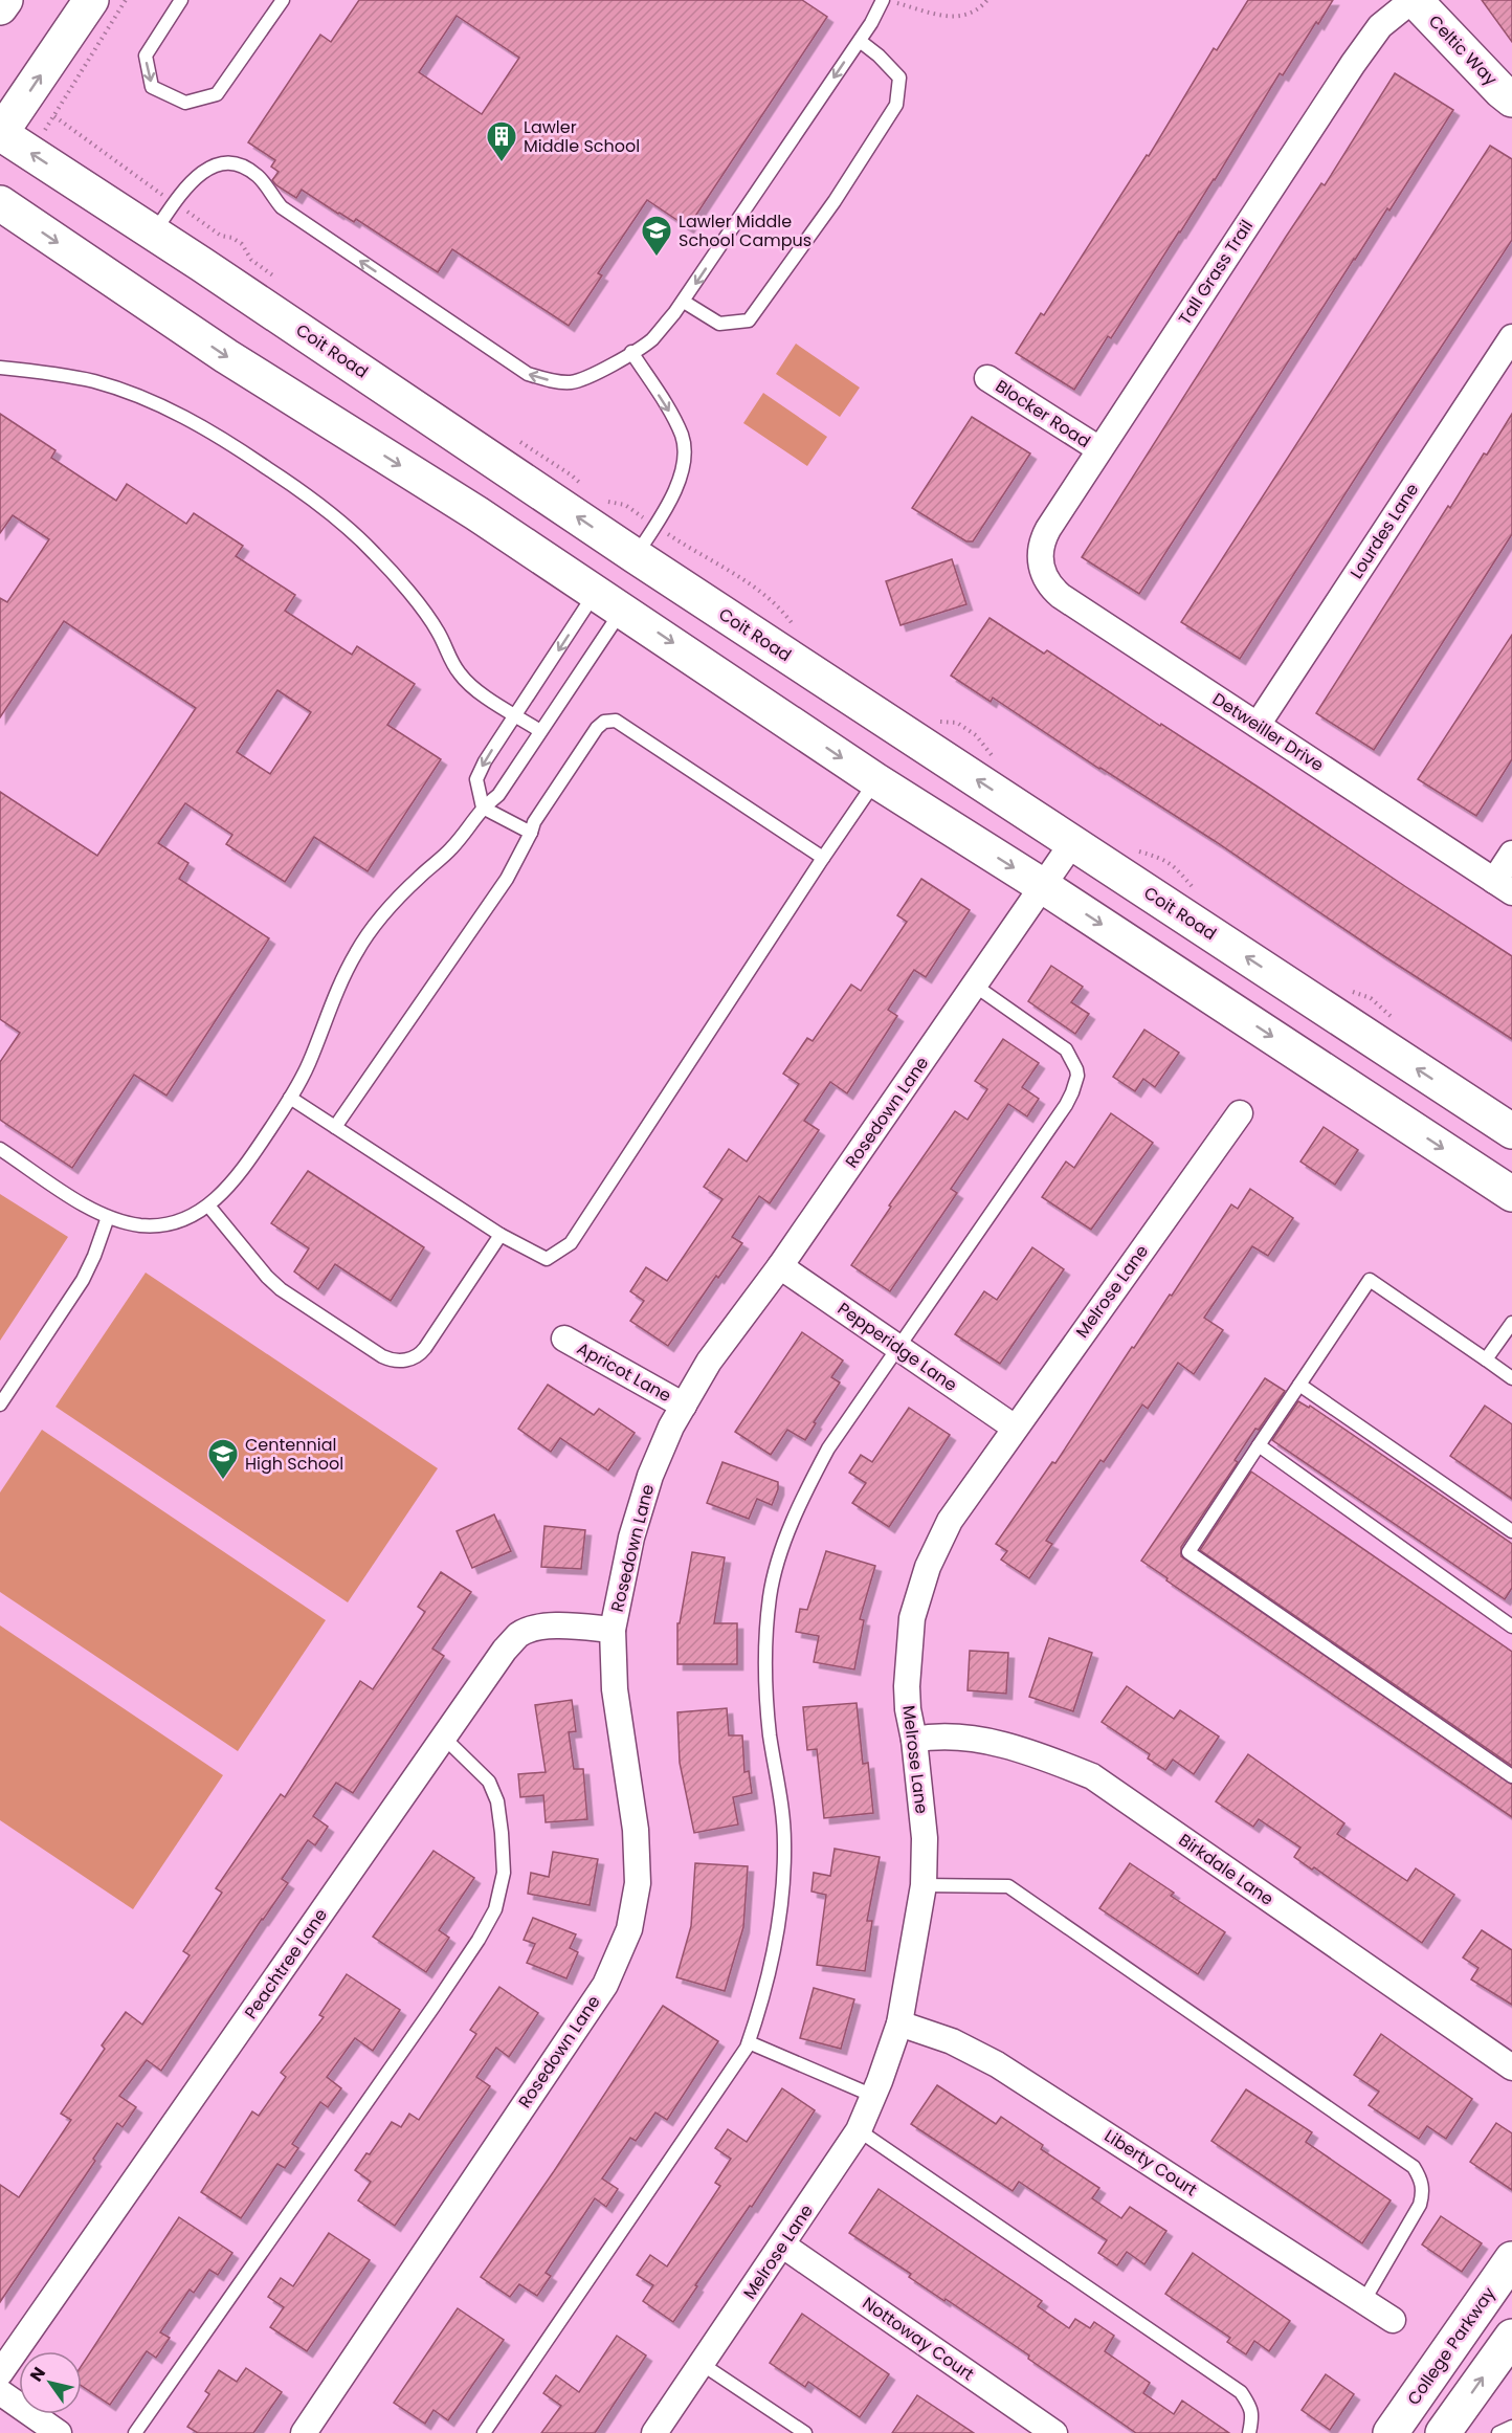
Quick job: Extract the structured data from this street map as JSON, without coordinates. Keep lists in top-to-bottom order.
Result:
{
  "streets": {
    "main road": ["Celtic Way", "Coit Road", "College Parkway"],
    "street": [
      "Tall Grass Trail",
      "Blocker Road",
      "Lourdes Lane",
      "Detweiller Drive",
      "Rosedown Lane",
      "Melrose Lane",
      "Pepperidge Lane",
      "Apricot Lane",
      "Birkdale Lane",
      "Peachtree Lane",
      "Liberty Court",
      "Nottoway Court"
    ]
  },
  "crossings": [
    ["Celtic Way", "Tall Grass Trail"],
    ["Tall Grass Trail", "Blocker Road"],
    ["Tall Grass Trail", "Detweiller Drive"],
    ["Coit Road", "Rosedown Lane"],
    ["Lourdes Lane", "Detweiller Drive"],
    ["Rosedown Lane", "Pepperidge Lane"],
    ["Rosedown Lane", "Apricot Lane"],
    ["Rosedown Lane", "Peachtree Lane"],
    ["Melrose Lane", "Pepperidge Lane"],
    ["Melrose Lane", "Birkdale Lane"],
    ["Melrose Lane", "Liberty Court"],
    ["Melrose Lane", "Nottoway Court"]
  ],
  "places": {
    "building": ["Lawler Middle School"],
    "school or university": ["Lawler Middle School Campus", "Centennial High School"]
  },
  "north": "top left"
}
